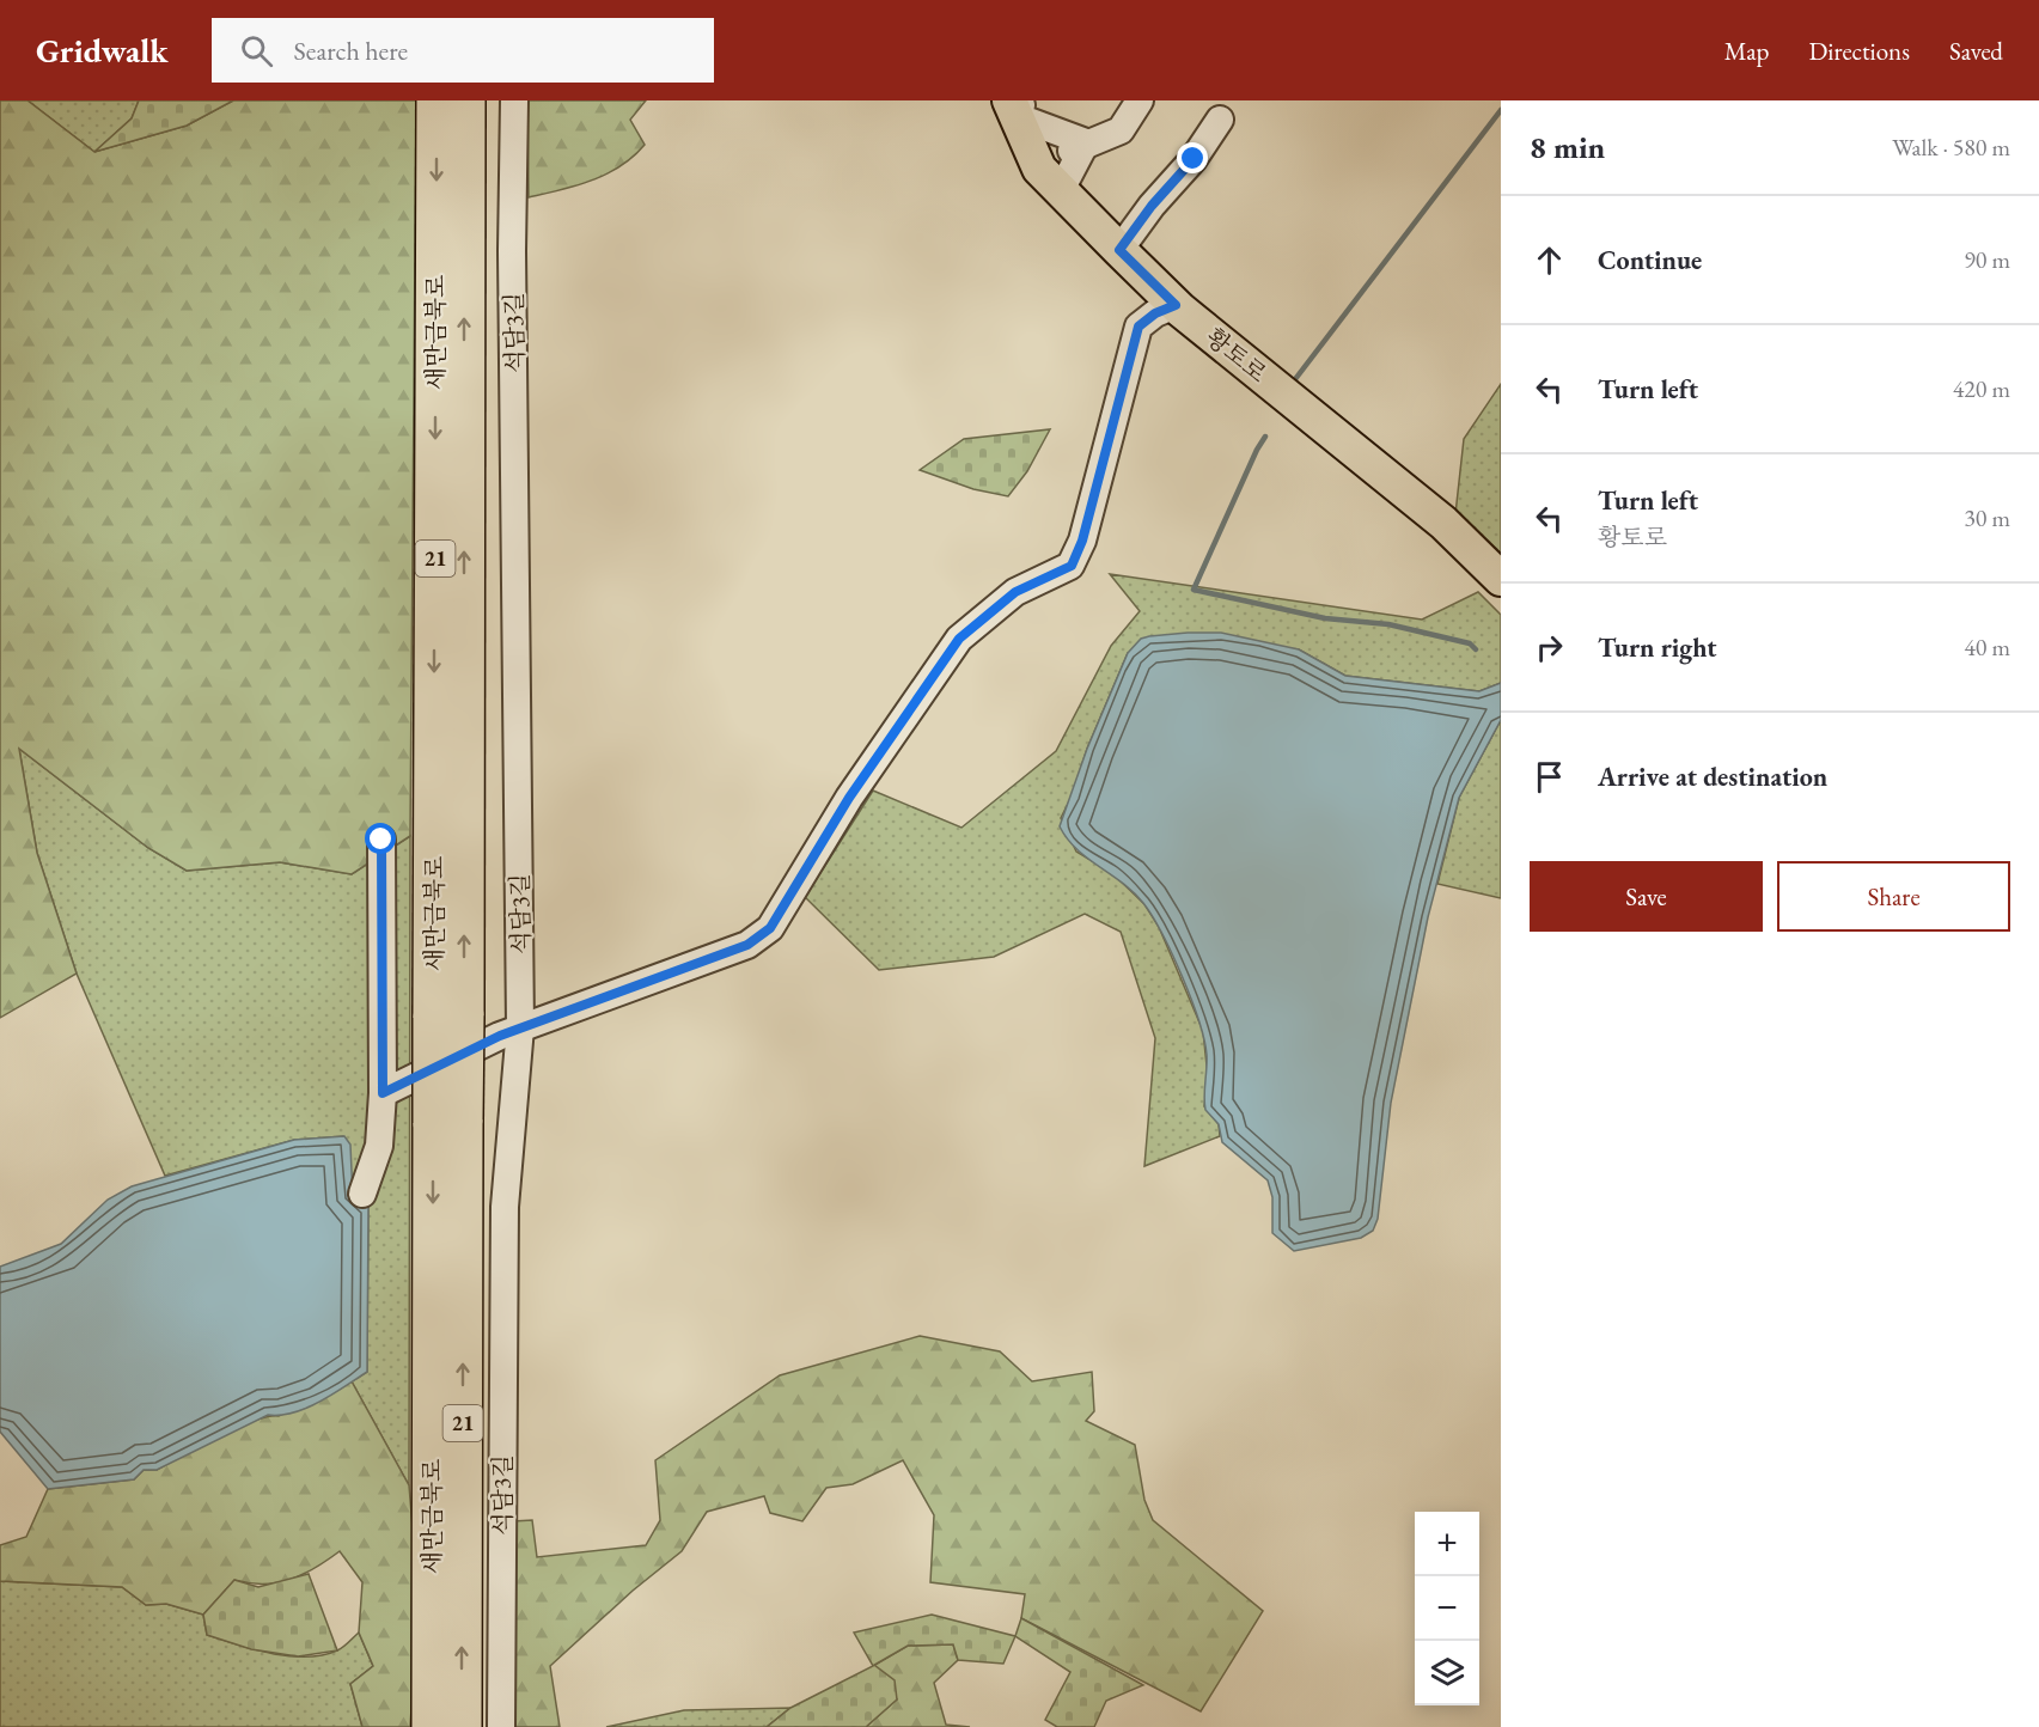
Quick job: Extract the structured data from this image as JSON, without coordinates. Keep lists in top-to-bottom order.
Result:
{
  "streets": {
    "highway": ["새만금북로", "21"],
    "main road": ["황토로"],
    "street": ["석담3길"]
  },
  "page": {
    "header": "Gridwalk",
    "search": "Search here",
    "nav": ["Map", "Directions", "Saved"],
    "heading": ["8 min", "Walk · 580 m"],
    "list": [
      ["Continue", "90 m"],
      ["Turn left", "420 m"],
      ["Turn left", "황토로", "30 m"],
      ["Turn right", "40 m"],
      "Arrive at destination"
    ],
    "buttons": ["Save", "Share"],
    "map_buttons": ["+", "−"]
  }
}
